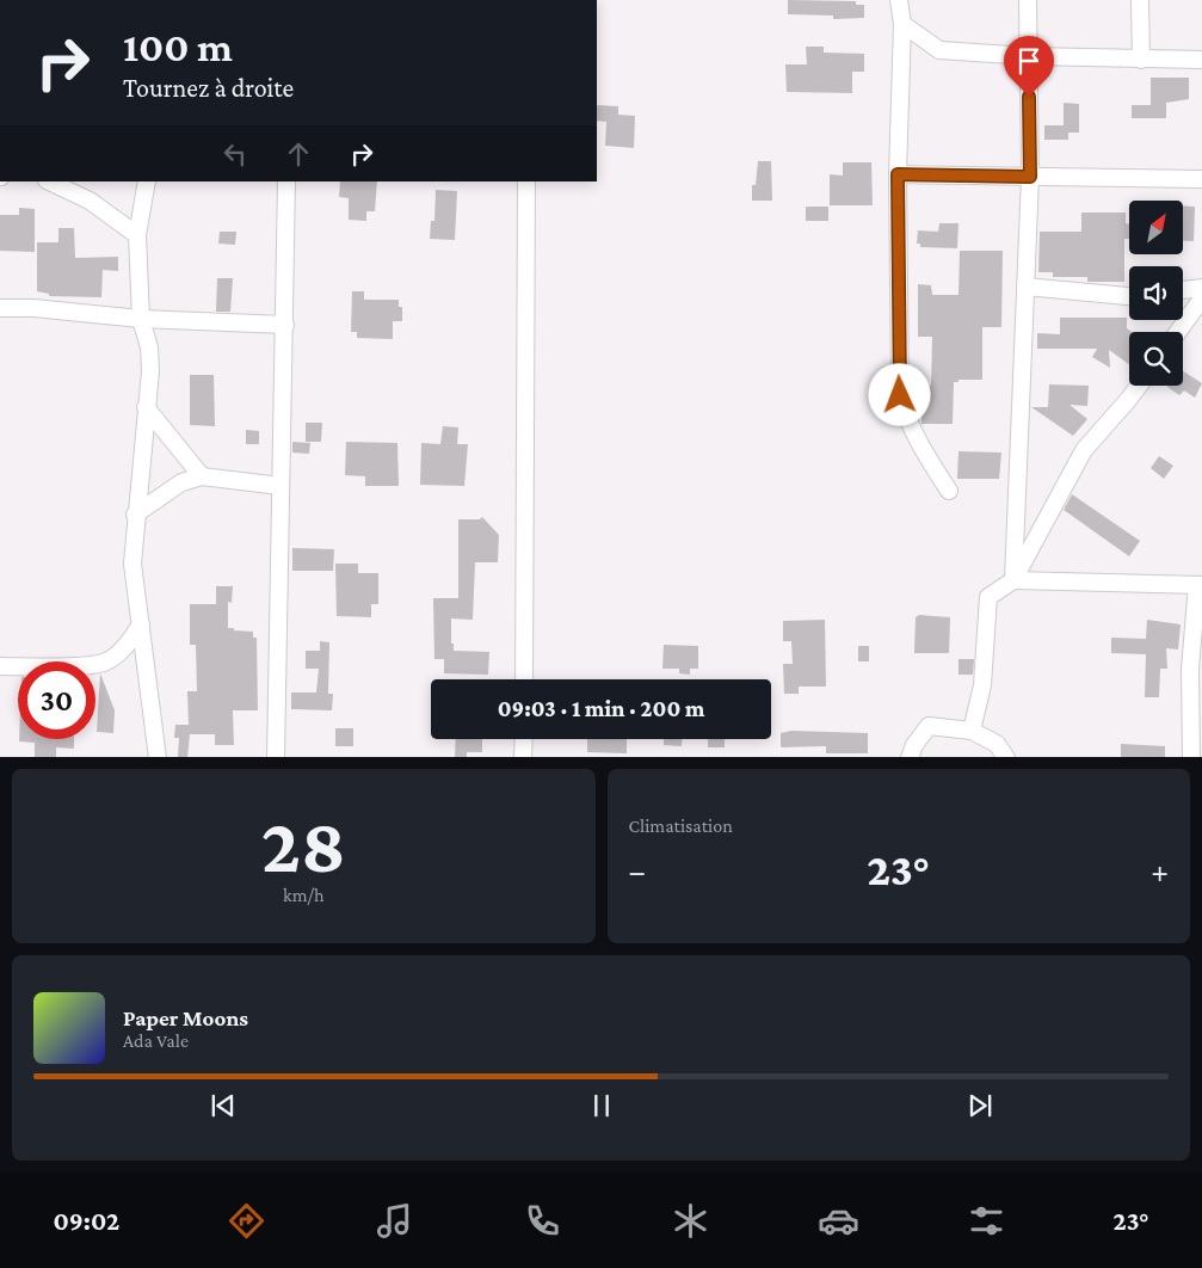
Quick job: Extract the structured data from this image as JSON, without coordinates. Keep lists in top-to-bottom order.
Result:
{
  "north": "top right",
  "page": {
    "turn": ["100 m", "Tournez à droite"],
    "limit": "30",
    "trip": "09:03 · 1 min · 200 m",
    "tile": [
      ["28", "km/h"],
      "Climatisation"
    ],
    "heat": ["−", "23°", "+"],
    "song": ["Paper Moons", "Ada Vale"],
    "tabs": ["09:02", "23°"]
  }
}
